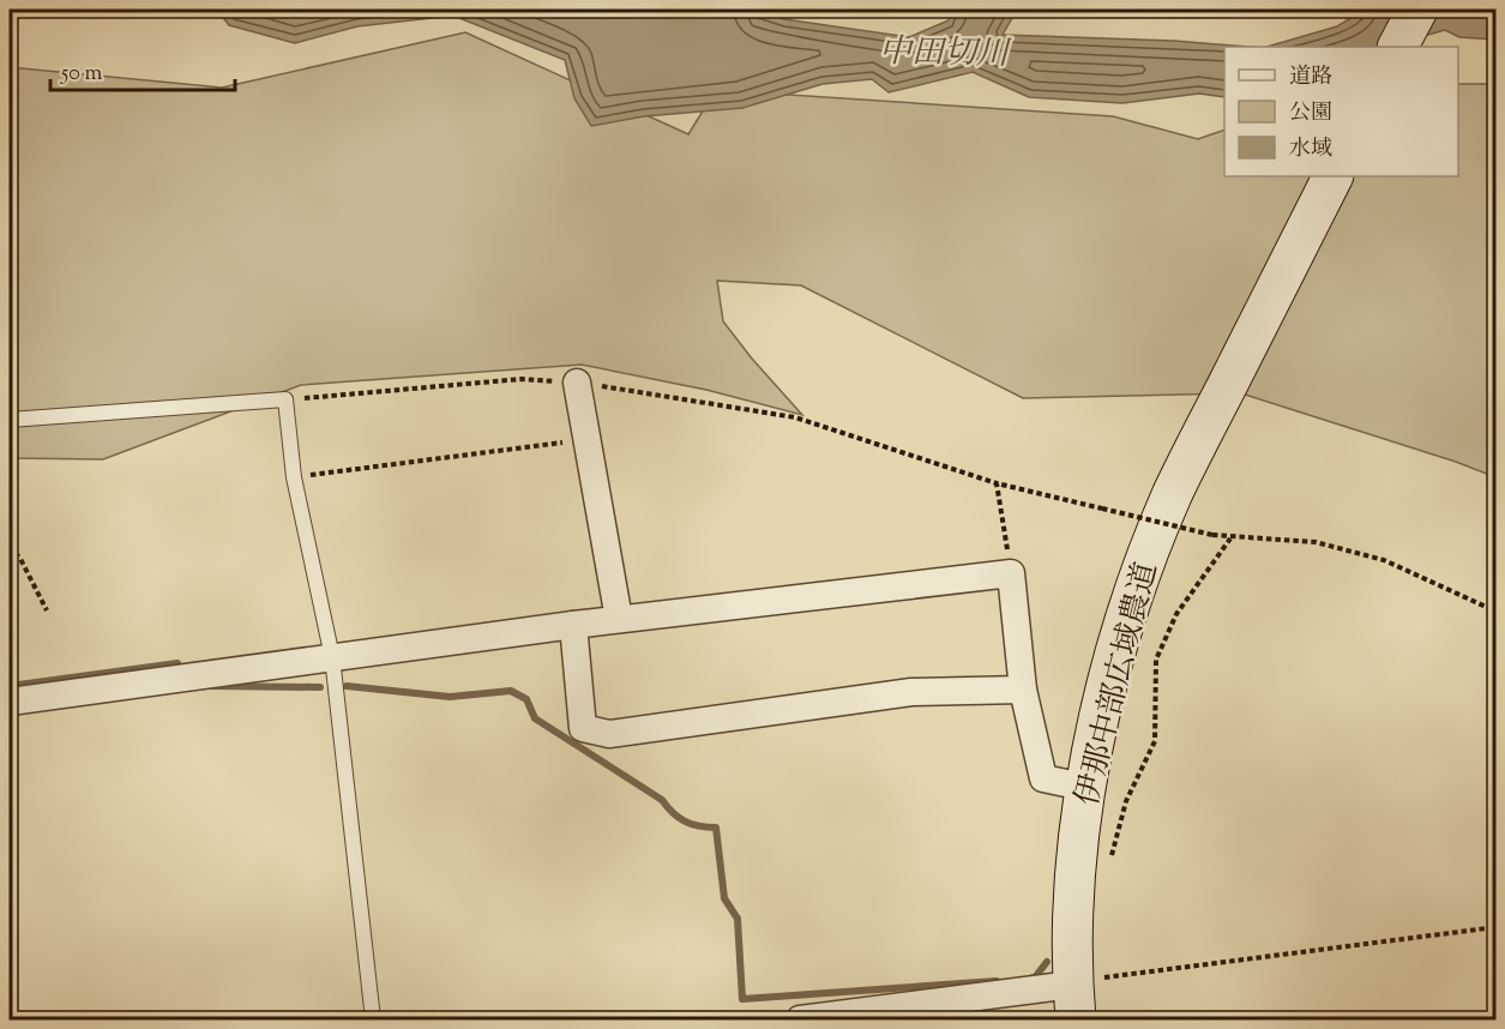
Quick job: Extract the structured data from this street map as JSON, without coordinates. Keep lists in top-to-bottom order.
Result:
{
  "streets": {
    "street": ["伊那中部広域農道"]
  },
  "water": ["中田切川"],
  "legend": ["道路", "公園", "水域"],
  "scale_bar": "50 m"
}
